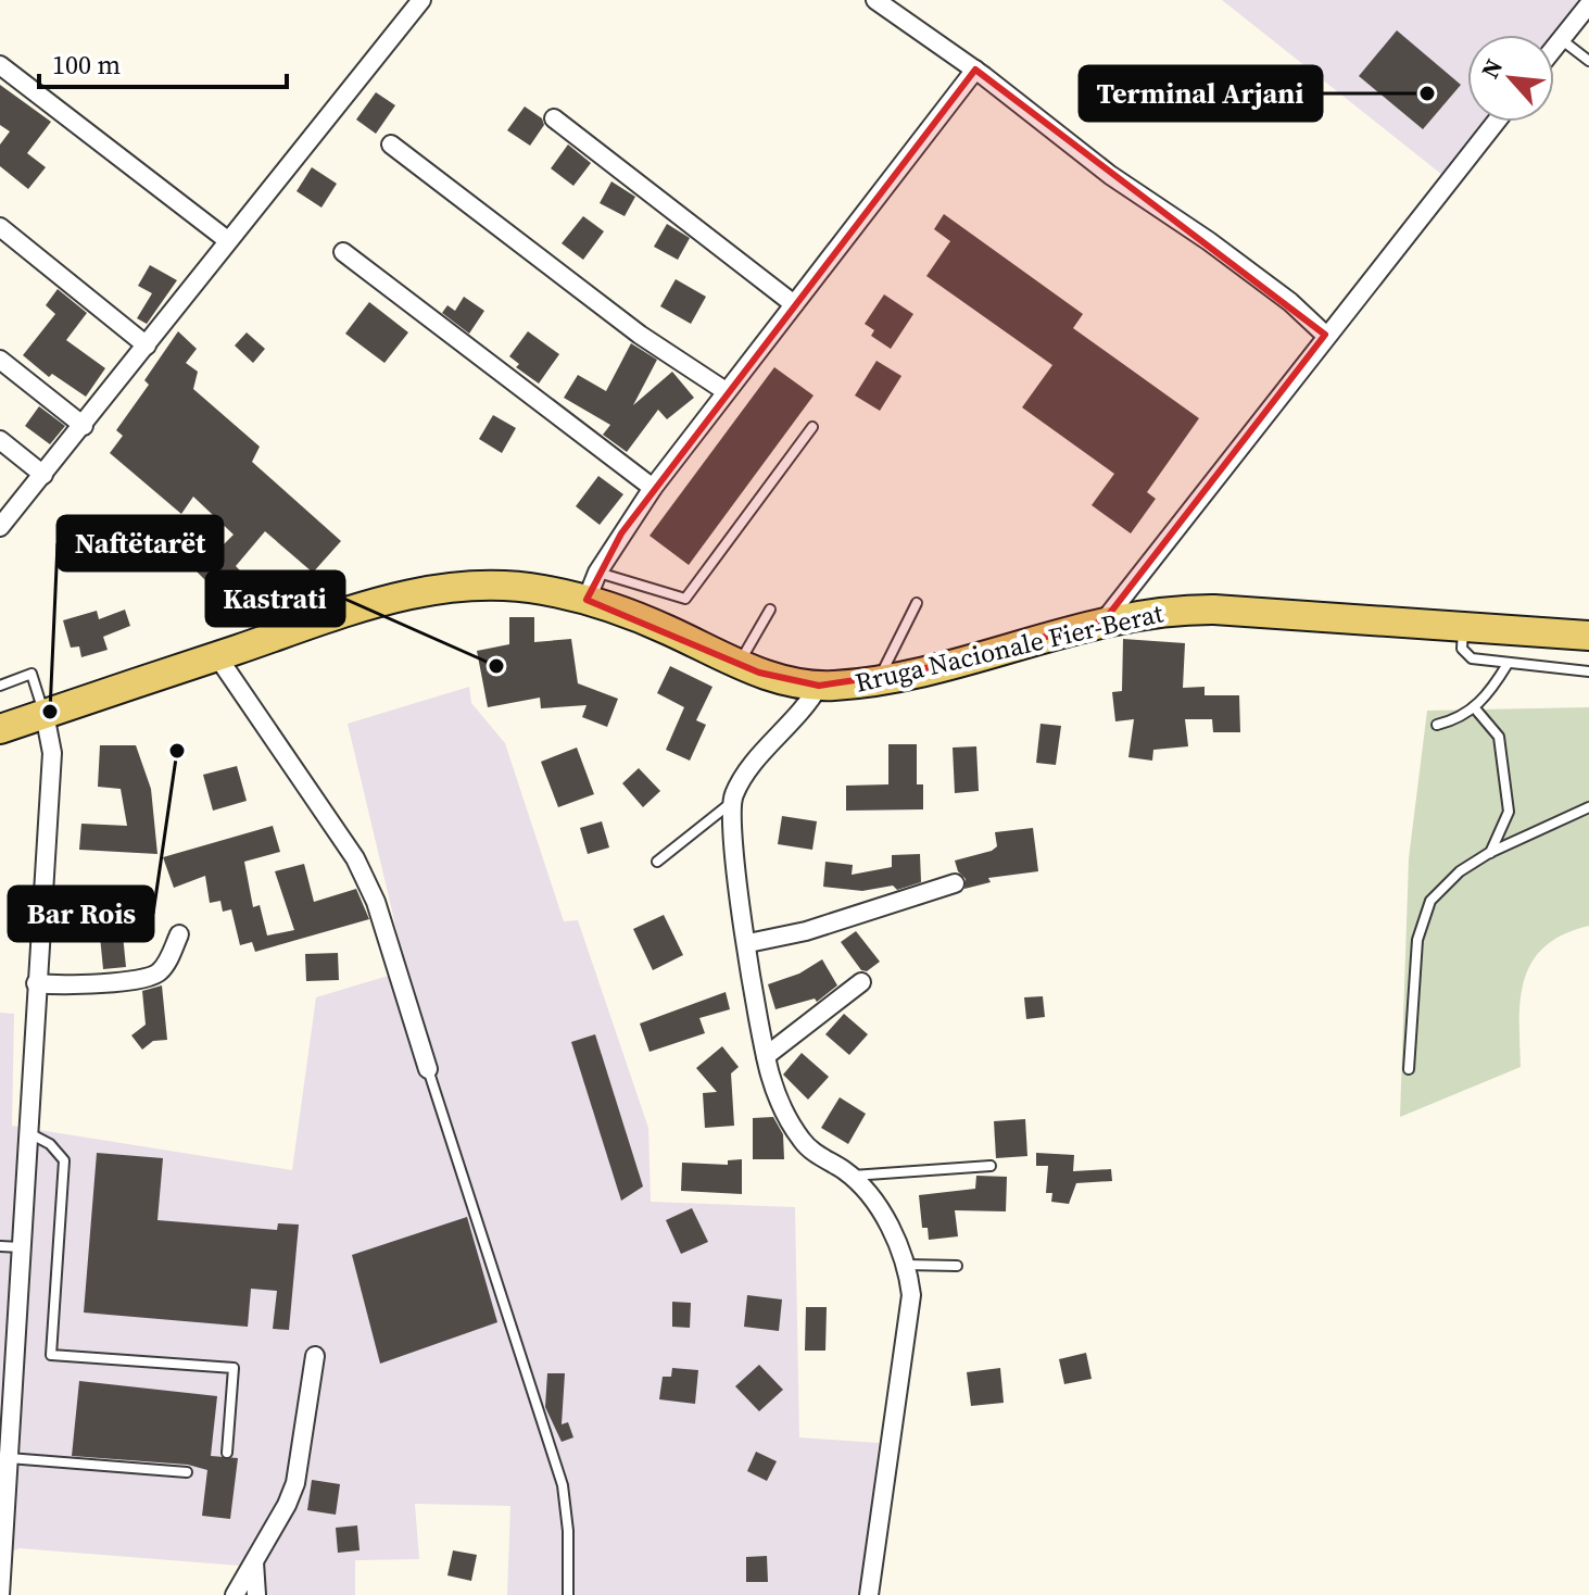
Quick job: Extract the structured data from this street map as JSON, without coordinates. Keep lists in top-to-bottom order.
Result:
{
  "streets": {
    "main road": ["Rruga Nacionale Fier-Berat"]
  },
  "places": [
    "Terminal Arjani",
    "Kastrati",
    "Naftëtarët",
    "Bar Rois"
  ],
  "scale_bar": "100 m",
  "north": "top left"
}
